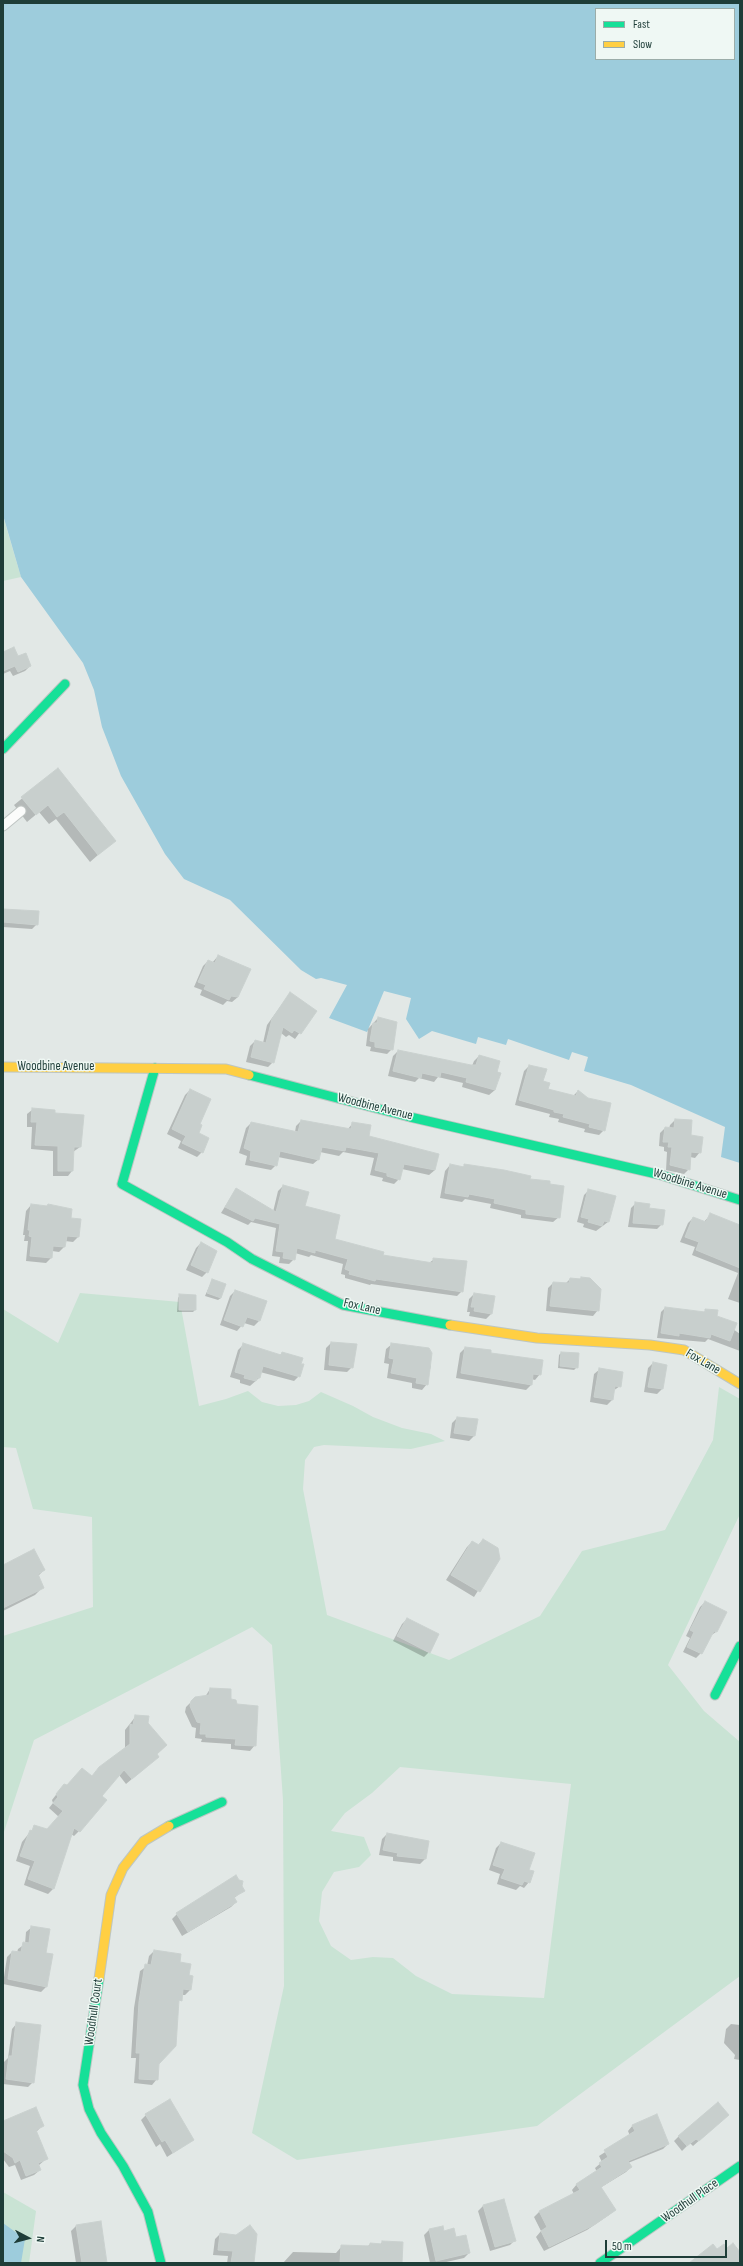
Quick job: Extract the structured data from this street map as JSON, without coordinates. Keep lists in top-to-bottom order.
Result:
{
  "streets": {
    "street": [
      "Woodbine Avenue",
      "Fox Lane",
      "Woodhull Court",
      "Woodhull Place"
    ]
  },
  "crossings": [
    ["Woodbine Avenue", "Fox Lane"]
  ],
  "legend": ["Fast", "Slow"],
  "scale_bar": "50 m",
  "north": "right"
}
